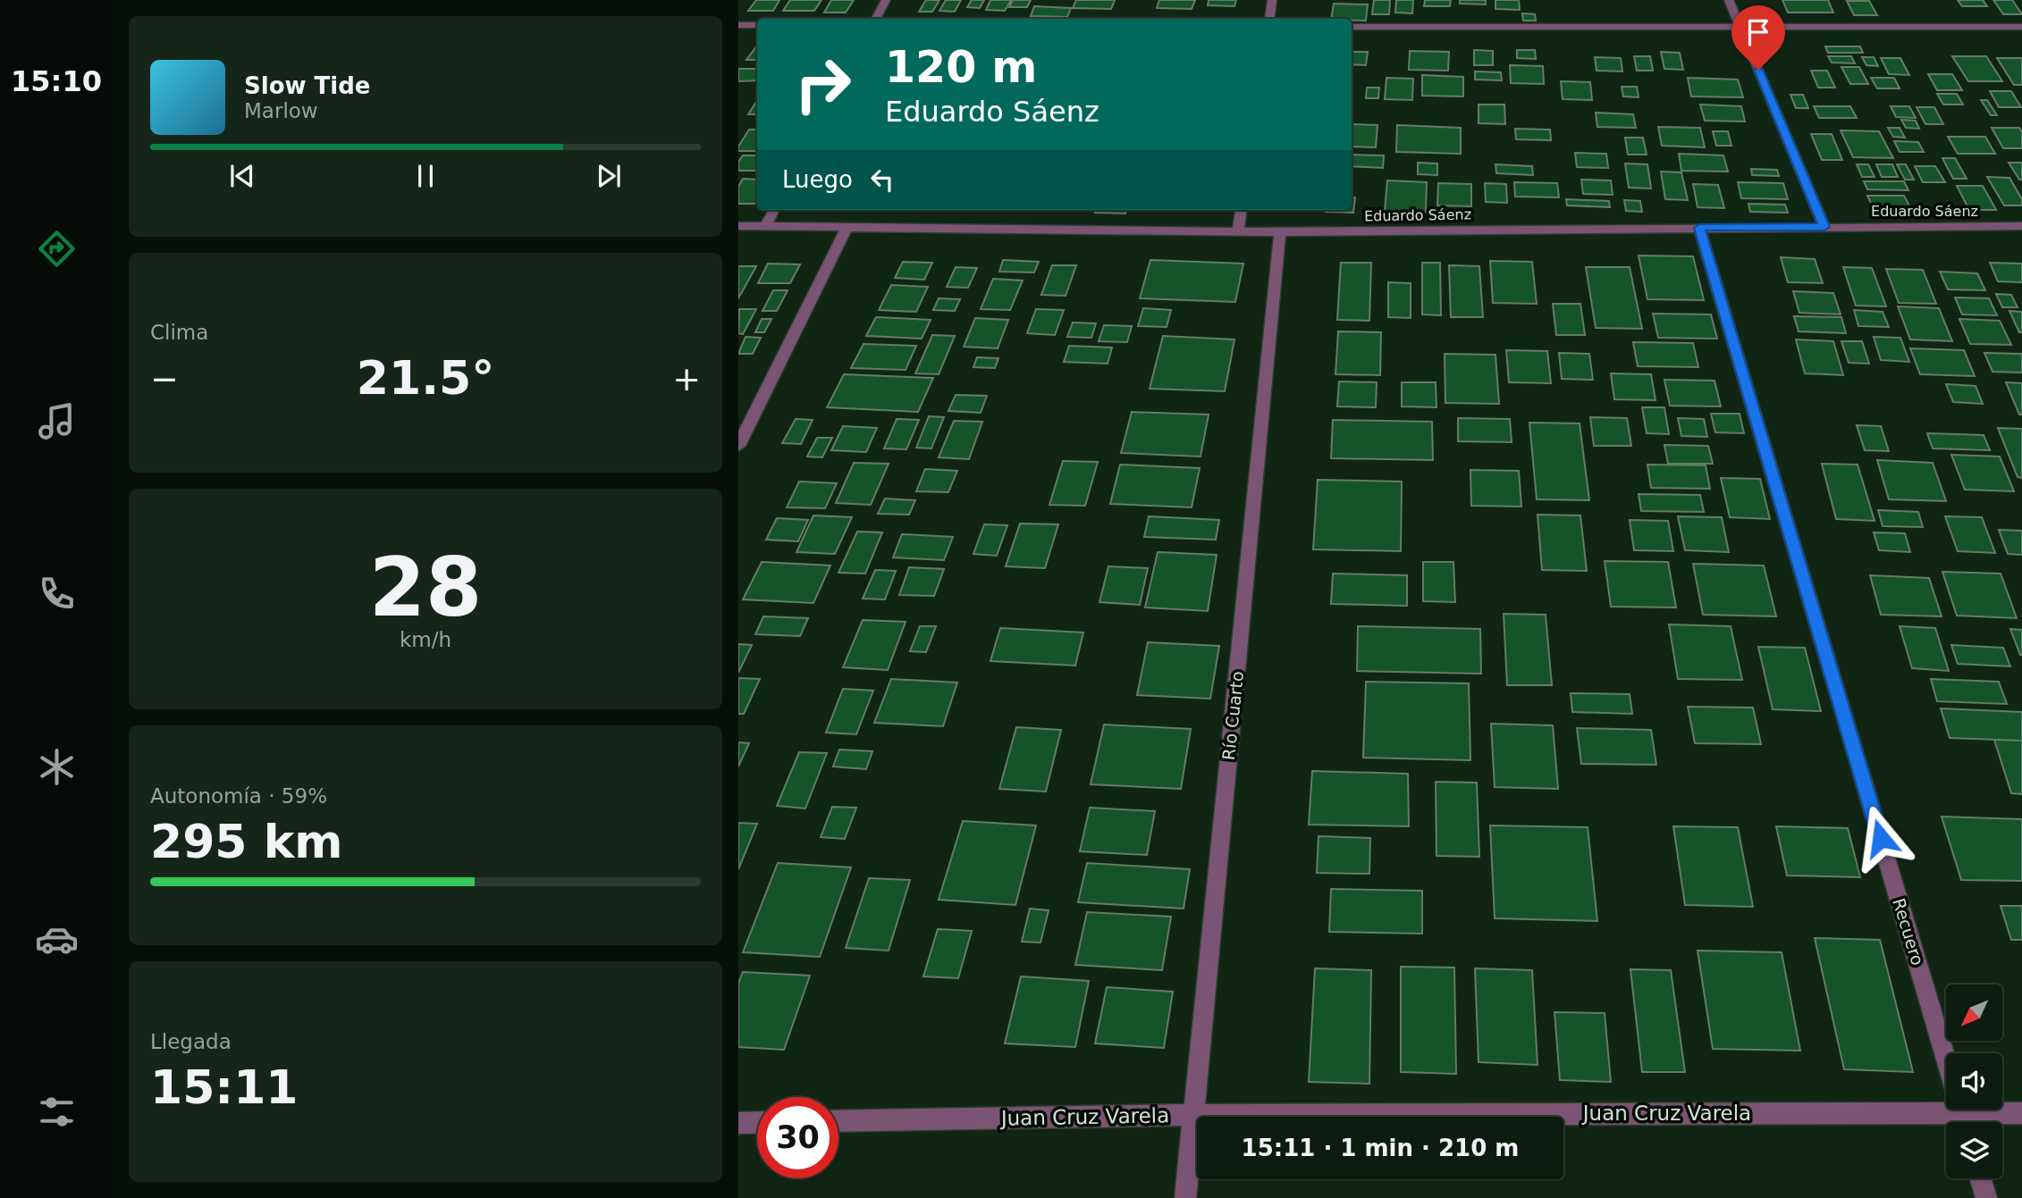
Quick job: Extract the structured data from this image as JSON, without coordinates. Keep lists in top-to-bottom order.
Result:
{
  "streets": {
    "street": [
      "Eduardo Sáenz",
      "Río Cuarto",
      "Recuero",
      "Juan Cruz Varela"
    ]
  },
  "crossings": [
    ["Eduardo Sáenz", "Río Cuarto"],
    ["Eduardo Sáenz", "Recuero"],
    ["Río Cuarto", "Juan Cruz Varela"]
  ],
  "north": "bottom left",
  "page": {
    "tabs": "15:10",
    "turn": ["120 m", "Eduardo Sáenz"],
    "song": ["Slow Tide", "Marlow"],
    "then": "Luego",
    "tile": [
      "Clima",
      ["28", "km/h"],
      ["Autonomía · 59%", "295 km"],
      ["Llegada", "15:11"]
    ],
    "heat": ["−", "21.5°", "+"],
    "limit": "30",
    "trip": "15:11 · 1 min · 210 m"
  }
}
